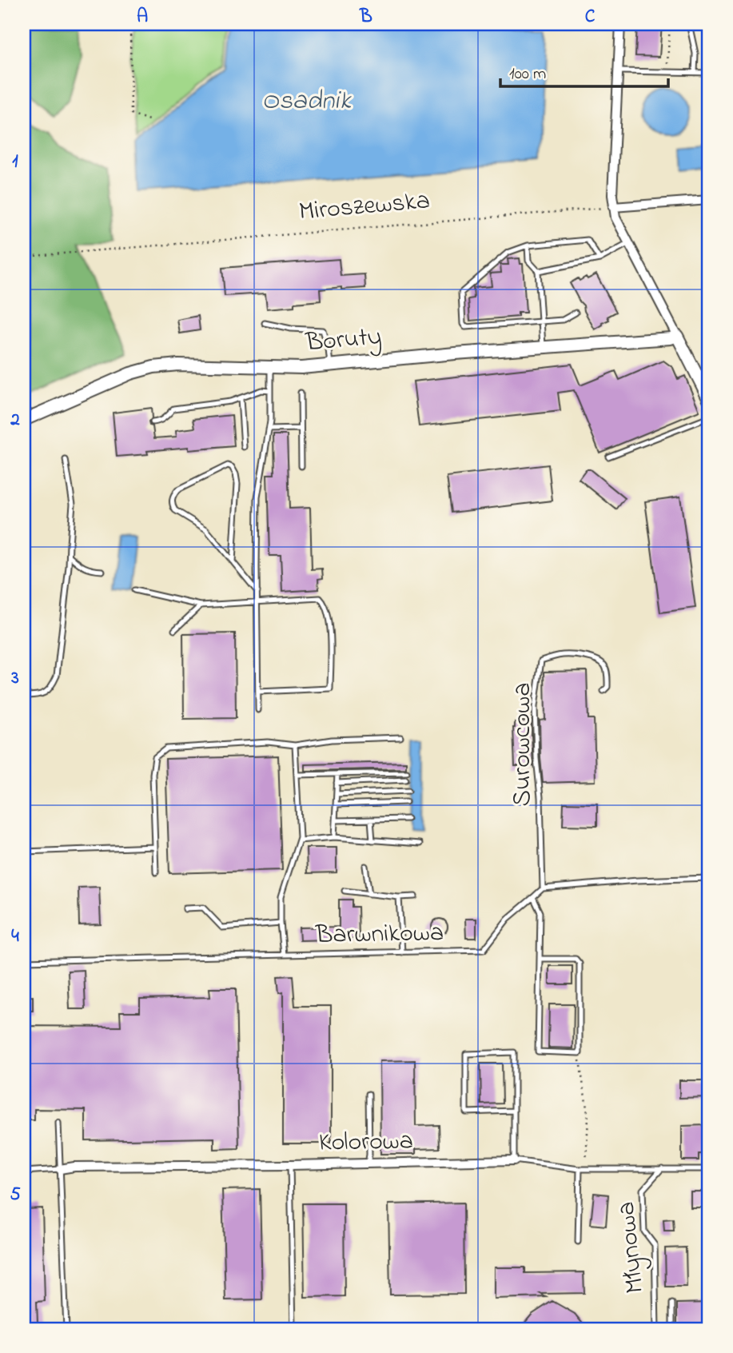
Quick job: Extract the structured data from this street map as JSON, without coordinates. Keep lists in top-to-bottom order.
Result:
{
  "streets": {
    "street": ["Boruty", "Kolorowa"],
    "lane": ["Surowcowa", "Barwnikowa", "Młynowa"],
    "path": ["Miroszewska"]
  },
  "crossings": [
    ["Surowcowa", "Barwnikowa"],
    ["Kolorowa", "Młynowa"]
  ],
  "water": ["Osadnik"],
  "scale_bar": "100 m",
  "grid": {
    "columns": ["A", "B", "C"],
    "rows": [
      "1",
      "2",
      "3",
      "4",
      "5"
    ]
  }
}
